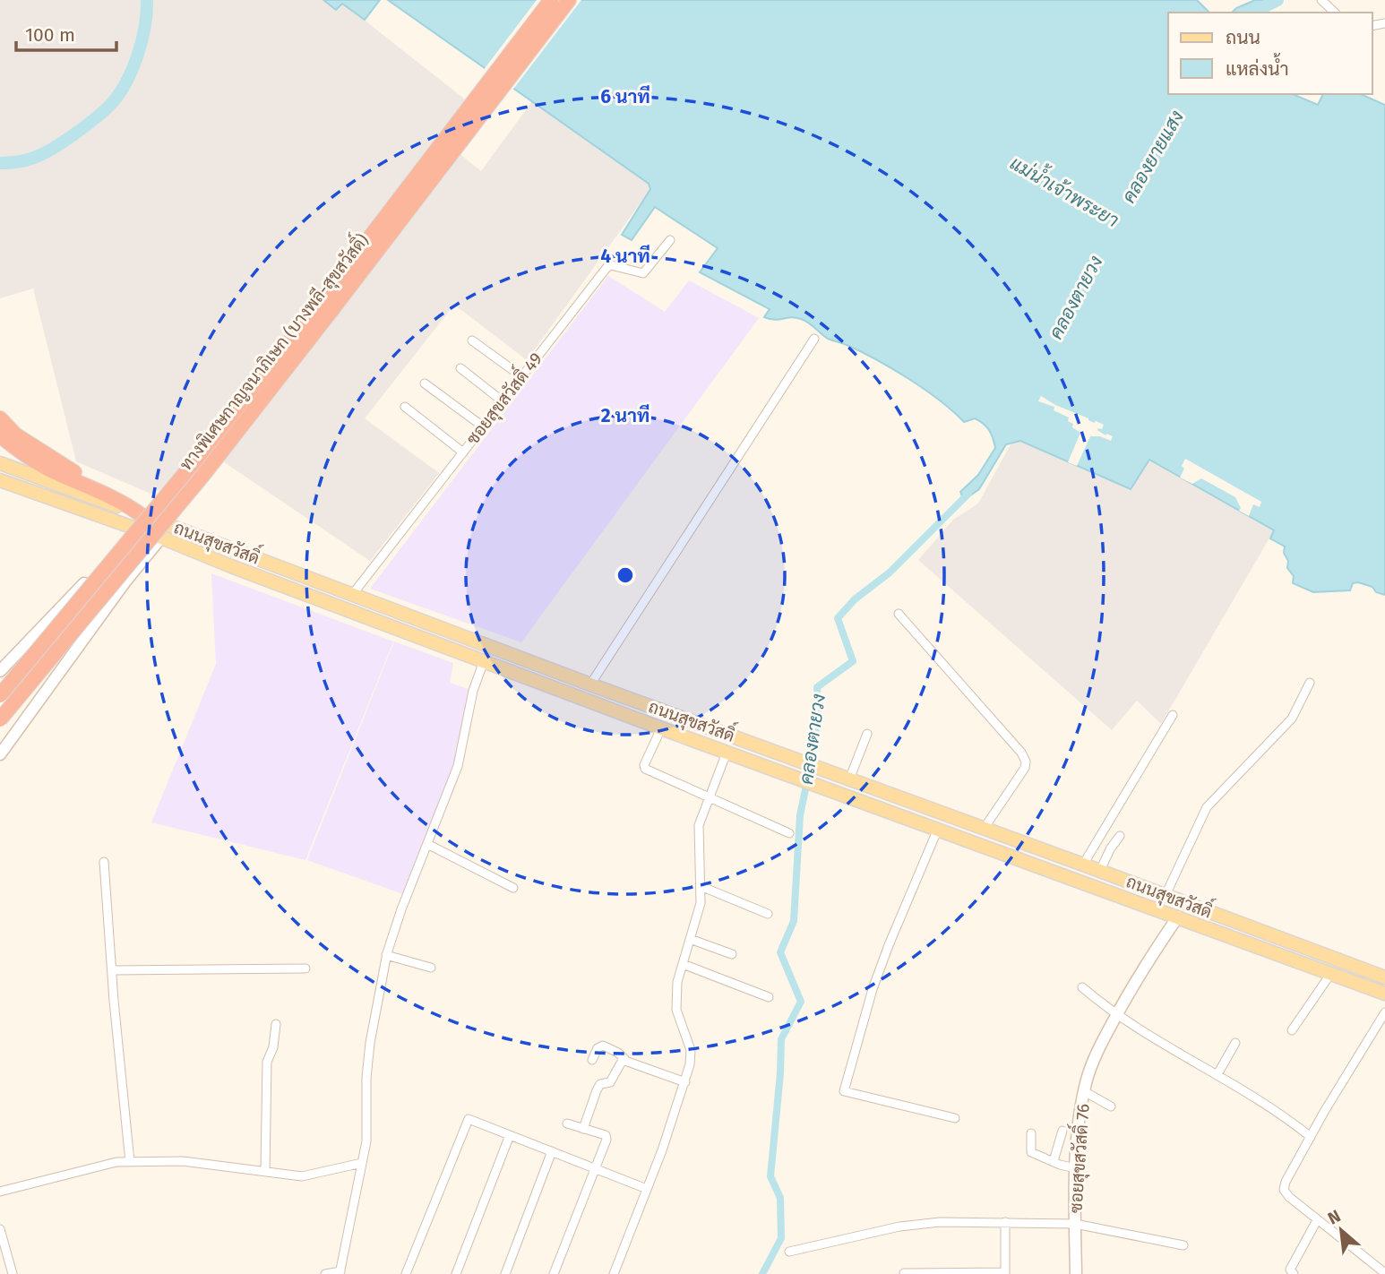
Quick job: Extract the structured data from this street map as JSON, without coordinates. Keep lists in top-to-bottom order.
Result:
{
  "streets": {
    "highway": ["ทางพิเศษกาญจนาภิเษก (บางพลี-สุขสวัสดิ์)"],
    "main road": ["ถนนสุขสวัสดิ์", "ซอยสุขสวัสดิ์ 76"],
    "street": ["ซอยสุขสวัสดิ์ 49"]
  },
  "crossings": [
    ["ซอยสุขสวัสดิ์ 49", "ถนนสุขสวัสดิ์"],
    ["ถนนสุขสวัสดิ์", "ซอยสุขสวัสดิ์ 76"]
  ],
  "water": ["คลองยายแสง", "แม่น้ำเจ้าพระยา", "คลองตายวง"],
  "legend": ["ถนน", "แหล่งน้ำ"],
  "scale_bar": "100 m",
  "north": "top left",
  "rings": ["6 นาที", "4 นาที", "2 นาที"]
}
